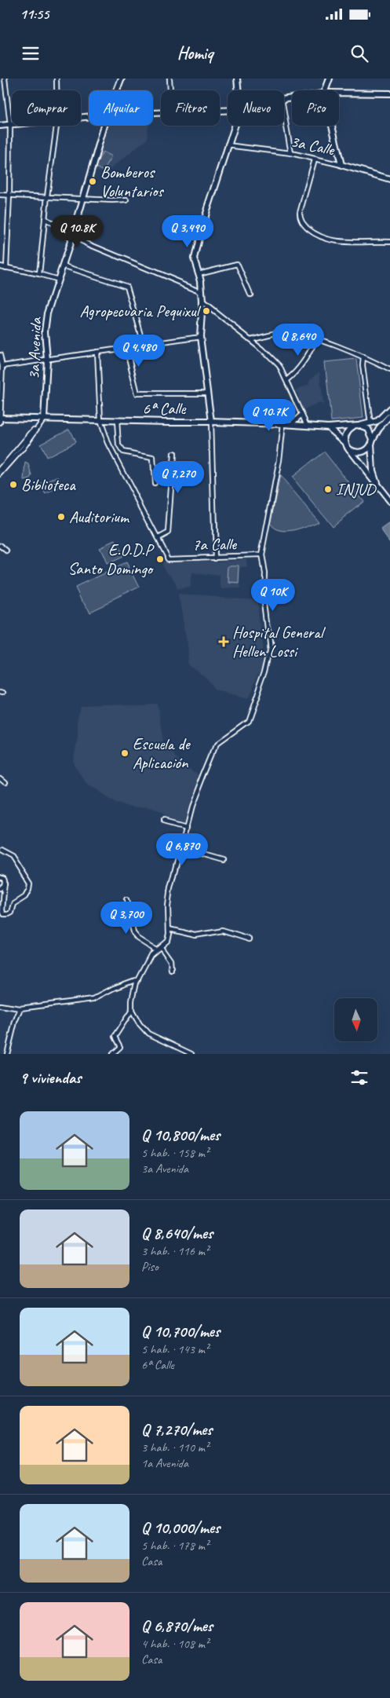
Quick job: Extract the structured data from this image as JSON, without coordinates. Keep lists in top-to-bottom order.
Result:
{
  "streets": {
    "street": [
      "3a Calle",
      "3a Avenida",
      "6ª Calle",
      "7a Calle"
    ]
  },
  "crossings": [
    ["3a Avenida", "6ª Calle"]
  ],
  "places": {
    "other": [
      "Bomberos Voluntarios",
      "Agropecuaria Pequixul",
      "Biblioteca",
      "INJUD",
      "Auditorium",
      "E.O.D.P Santo Domingo",
      "Escuela de Aplicación"
    ],
    "health": ["Hospital General Hellen Lossi"]
  },
  "north": "bottom",
  "page": {
    "status": "11:55",
    "header": "Homiq",
    "chip": [
      "Comprar",
      "Alquilar",
      "Filtros",
      "Nuevo",
      "Piso"
    ],
    "price": [
      "Q 10.8K",
      "Q 3,490",
      "Q 8,640",
      "Q 4,480",
      "Q 10.7K",
      "Q 7,270",
      "Q 10K",
      "Q 6,870",
      "Q 3,700"
    ],
    "heading": "9 viviendas",
    "list": [
      {
        "name": "Q 10,800/mes",
        "note": "5 hab. · 158 m² · 3a Avenida"
      },
      {
        "name": "Q 8,640/mes",
        "note": "3 hab. · 116 m² · Piso"
      },
      {
        "name": "Q 10,700/mes",
        "note": "5 hab. · 143 m² · 6ª Calle"
      },
      {
        "name": "Q 7,270/mes",
        "note": "3 hab. · 110 m² · 1a Avenida"
      },
      {
        "name": "Q 10,000/mes",
        "note": "5 hab. · 178 m² · Casa"
      },
      {
        "name": "Q 6,870/mes",
        "note": "4 hab. · 108 m² · Casa"
      }
    ]
  }
}
